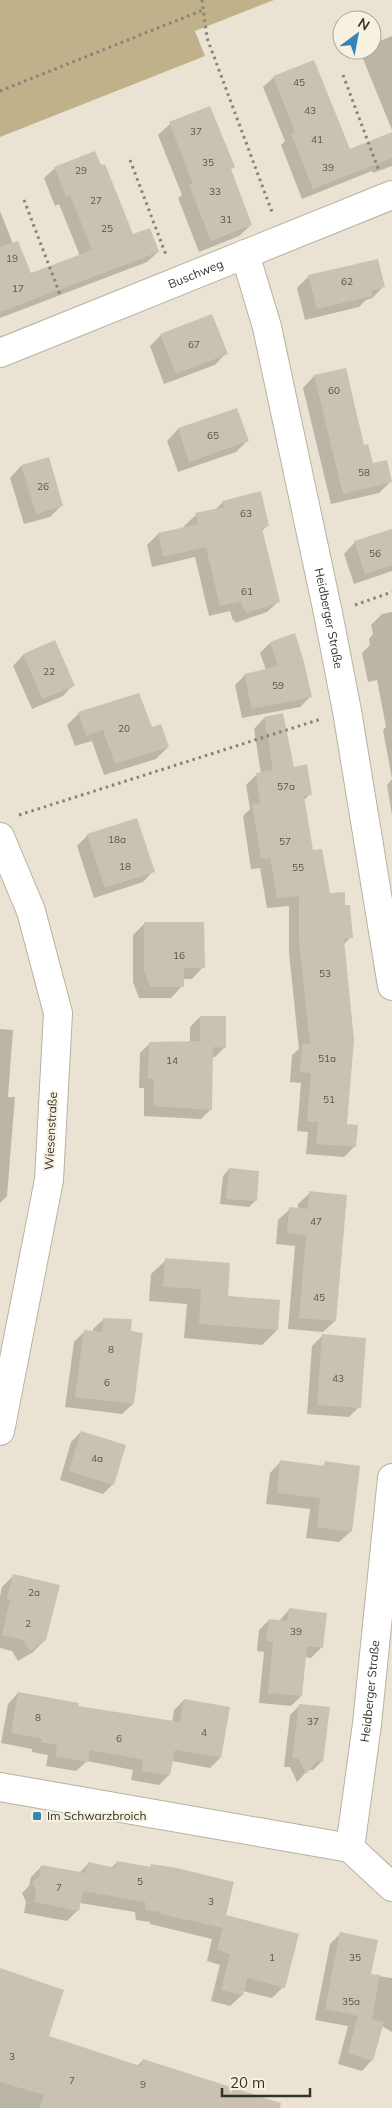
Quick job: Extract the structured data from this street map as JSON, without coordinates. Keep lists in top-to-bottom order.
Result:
{
  "streets": {
    "street": ["Buschweg", "Heidberger Straße", "Wiesenstraße"]
  },
  "crossings": [
    ["Buschweg", "Heidberger Straße"]
  ],
  "places": {
    "transit": ["Im Schwarzbroich"]
  },
  "house_numbers": [
    "45",
    "43",
    "37",
    "41",
    "35",
    "39",
    "29",
    "33",
    "27",
    "31",
    "25",
    "19",
    "62",
    "17",
    "67",
    "60",
    "65",
    "58",
    "26",
    "63",
    "56",
    "61",
    "22",
    "59",
    "20",
    "57a",
    "18a",
    "57",
    "18",
    "55",
    "16",
    "53",
    "51a",
    "14",
    "51",
    "47",
    "45",
    "8",
    "43",
    "6",
    "4a",
    "2a",
    "2",
    "39",
    "8",
    "37",
    "4",
    "6",
    "5",
    "7",
    "3",
    "1",
    "35",
    "35a",
    "3",
    "7",
    "9"
  ],
  "scale_bar": "20 m",
  "north": "top right"
}
